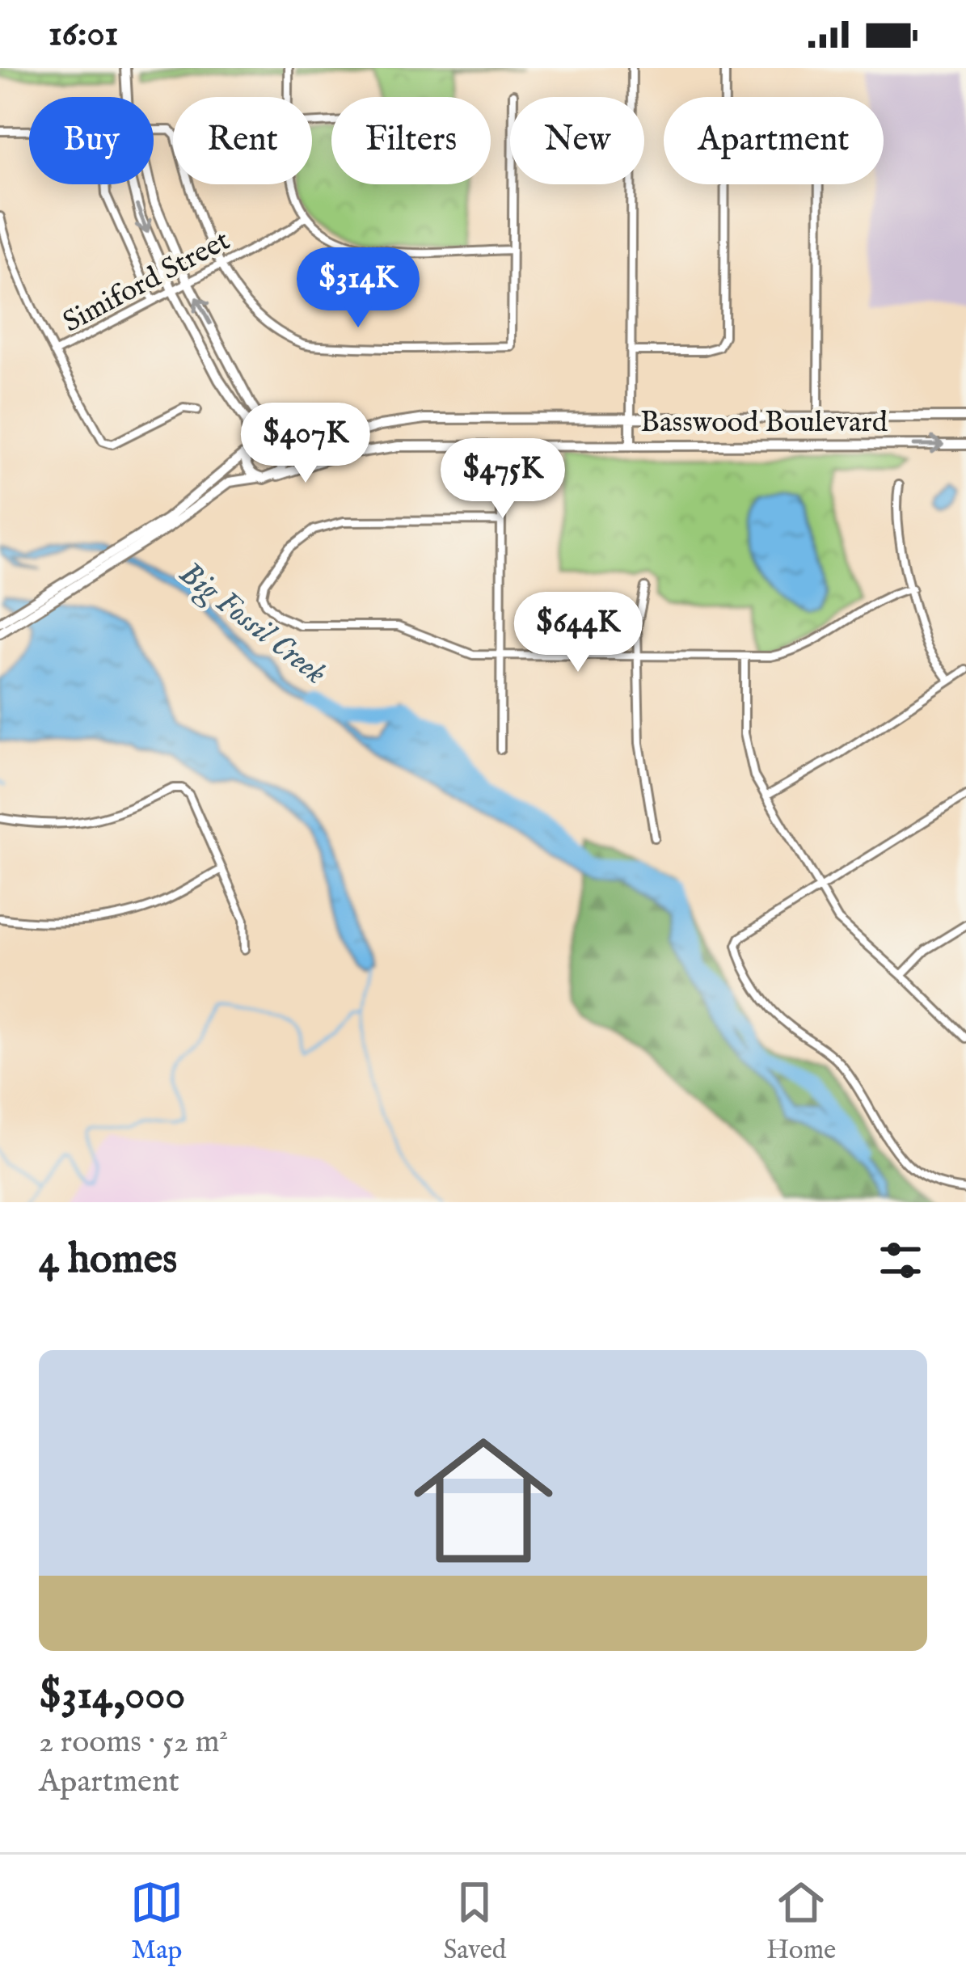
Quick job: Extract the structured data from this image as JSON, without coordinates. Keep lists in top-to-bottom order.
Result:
{
  "streets": {
    "main road": ["Basswood Boulevard"],
    "street": ["Simiford Street"]
  },
  "water": ["Big Fossil Creek"],
  "page": {
    "status": "16:01",
    "chip": [
      "Buy",
      "Rent",
      "Filters",
      "New",
      "Apartment"
    ],
    "price": [
      "$314K",
      "$407K",
      "$475K",
      "$644K"
    ],
    "heading": "4 homes",
    "list": [
      {
        "name": "$314,000",
        "note": "2 rooms · 52 m² · Apartment"
      }
    ],
    "tabs": ["Map", "Saved", "Home"]
  }
}
